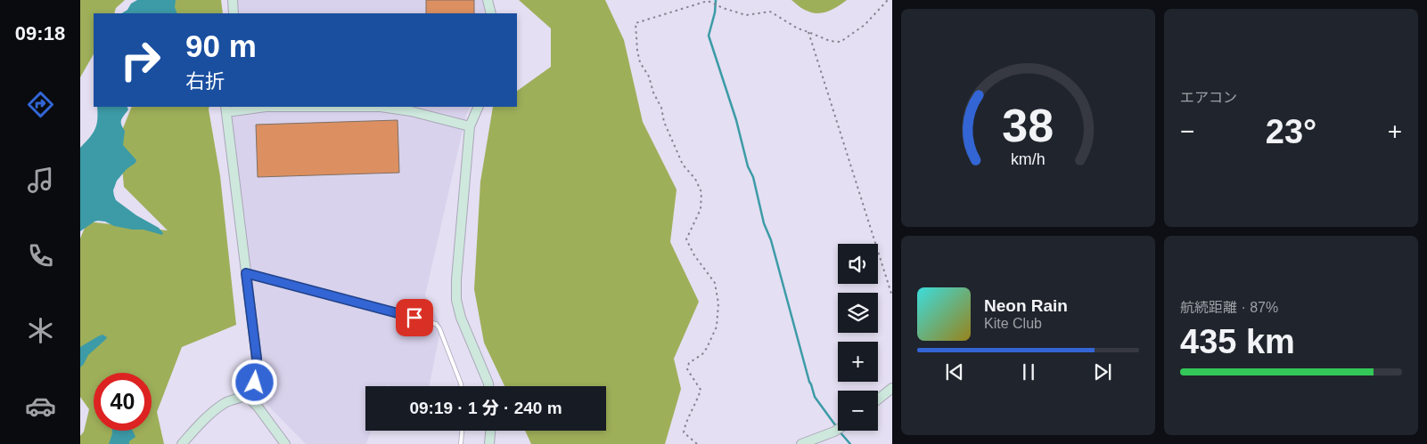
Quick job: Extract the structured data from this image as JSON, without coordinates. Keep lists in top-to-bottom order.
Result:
{
  "page": {
    "tabs": "09:18",
    "tile": [
      "エアコン",
      ["航続距離 · 87%", "435 km"]
    ],
    "turn": ["90 m", "右折"],
    "heat": ["−", "23°", "+"],
    "map_buttons": ["+", "−"],
    "song": ["Neon Rain", "Kite Club"],
    "limit": "40",
    "trip": "09:19 · 1 分 · 240 m",
    "gauge": ["38", "km/h"]
  }
}
